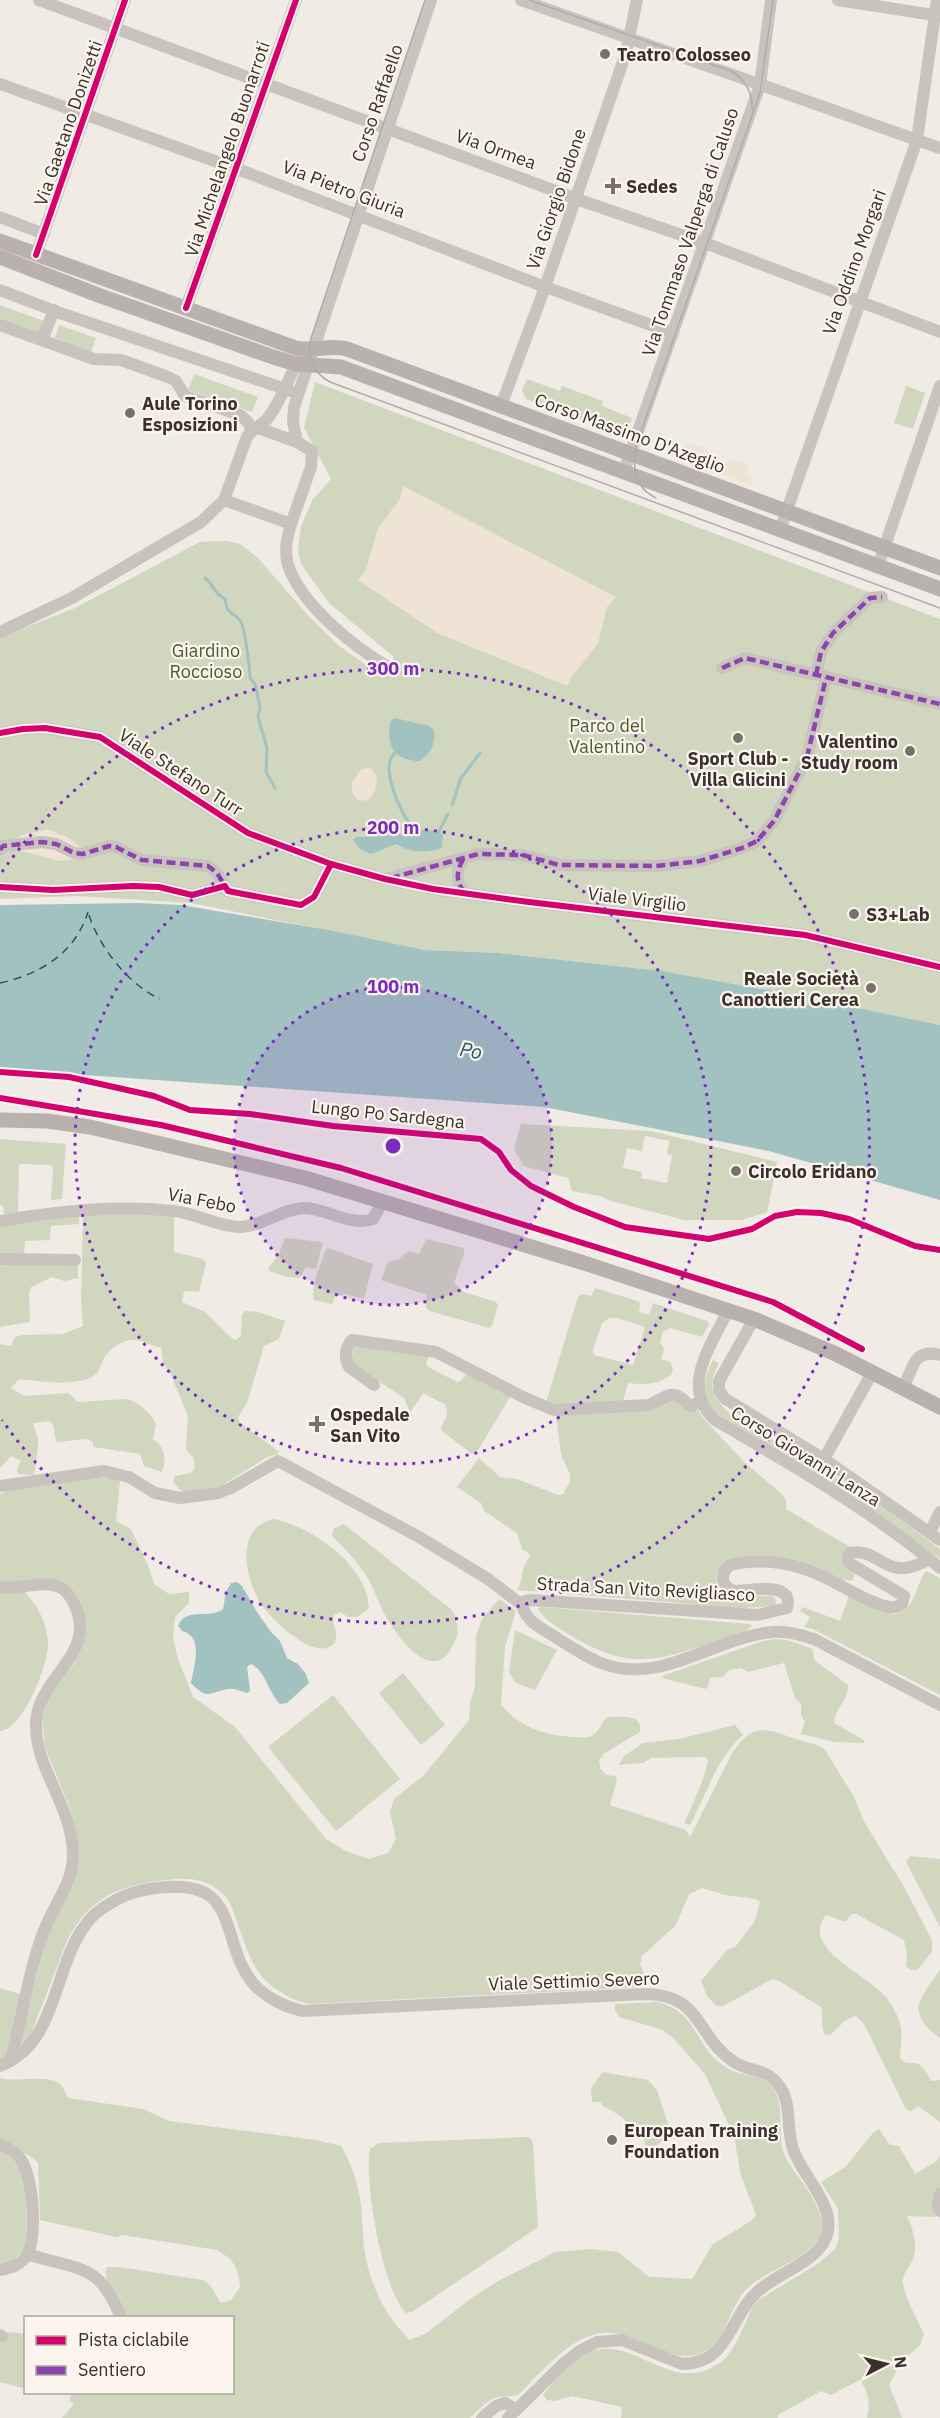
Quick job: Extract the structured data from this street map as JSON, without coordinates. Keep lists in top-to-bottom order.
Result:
{
  "streets": {
    "main road": ["Corso Massimo D'Azeglio"],
    "street": [
      "Corso Raffaello",
      "Via Gaetano Donizetti",
      "Via Michelangelo Buonarroti",
      "Via Ormea",
      "Via Pietro Giuria",
      "Via Giorgio Bidone",
      "Via Tommaso Valperga di Caluso",
      "Via Oddino Morgari",
      "Viale Stefano Turr",
      "Viale Virgilio",
      "Via Febo",
      "Corso Giovanni Lanza",
      "Strada San Vito Revigliasco",
      "Viale Settimio Severo"
    ],
    "cycle path": ["Lungo Po Sardegna"]
  },
  "crossings": [
    ["Corso Raffaello", "Via Ormea"],
    ["Corso Raffaello", "Via Pietro Giuria"],
    ["Corso Raffaello", "Corso Massimo D'Azeglio"],
    ["Via Gaetano Donizetti", "Via Ormea"],
    ["Via Gaetano Donizetti", "Via Pietro Giuria"],
    ["Via Gaetano Donizetti", "Corso Massimo D'Azeglio"],
    ["Via Michelangelo Buonarroti", "Via Ormea"],
    ["Via Michelangelo Buonarroti", "Via Pietro Giuria"],
    ["Via Michelangelo Buonarroti", "Corso Massimo D'Azeglio"],
    ["Via Ormea", "Via Giorgio Bidone"],
    ["Via Ormea", "Via Tommaso Valperga di Caluso"],
    ["Via Ormea", "Via Oddino Morgari"],
    ["Via Pietro Giuria", "Via Giorgio Bidone"],
    ["Via Pietro Giuria", "Via Tommaso Valperga di Caluso"],
    ["Via Giorgio Bidone", "Corso Massimo D'Azeglio"],
    ["Via Tommaso Valperga di Caluso", "Corso Massimo D'Azeglio"],
    ["Via Oddino Morgari", "Corso Massimo D'Azeglio"],
    ["Viale Stefano Turr", "Viale Virgilio"],
    ["Corso Giovanni Lanza", "Strada San Vito Revigliasco"]
  ],
  "water": ["Po"],
  "parks": ["Giardino Roccioso", "Parco del Valentino"],
  "places": {
    "other": [
      "Teatro Colosseo",
      "Aule Torino Esposizioni",
      "Sport Club - Villa Glicini",
      "Valentino Study room",
      "S3+Lab",
      "Reale Società Canottieri Cerea",
      "Circolo Eridano",
      "European Training Foundation"
    ],
    "health": ["Sedes", "Ospedale San Vito"]
  },
  "legend": ["Pista ciclabile", "Sentiero"],
  "north": "right",
  "rings": ["300 m", "200 m", "100 m"]
}
